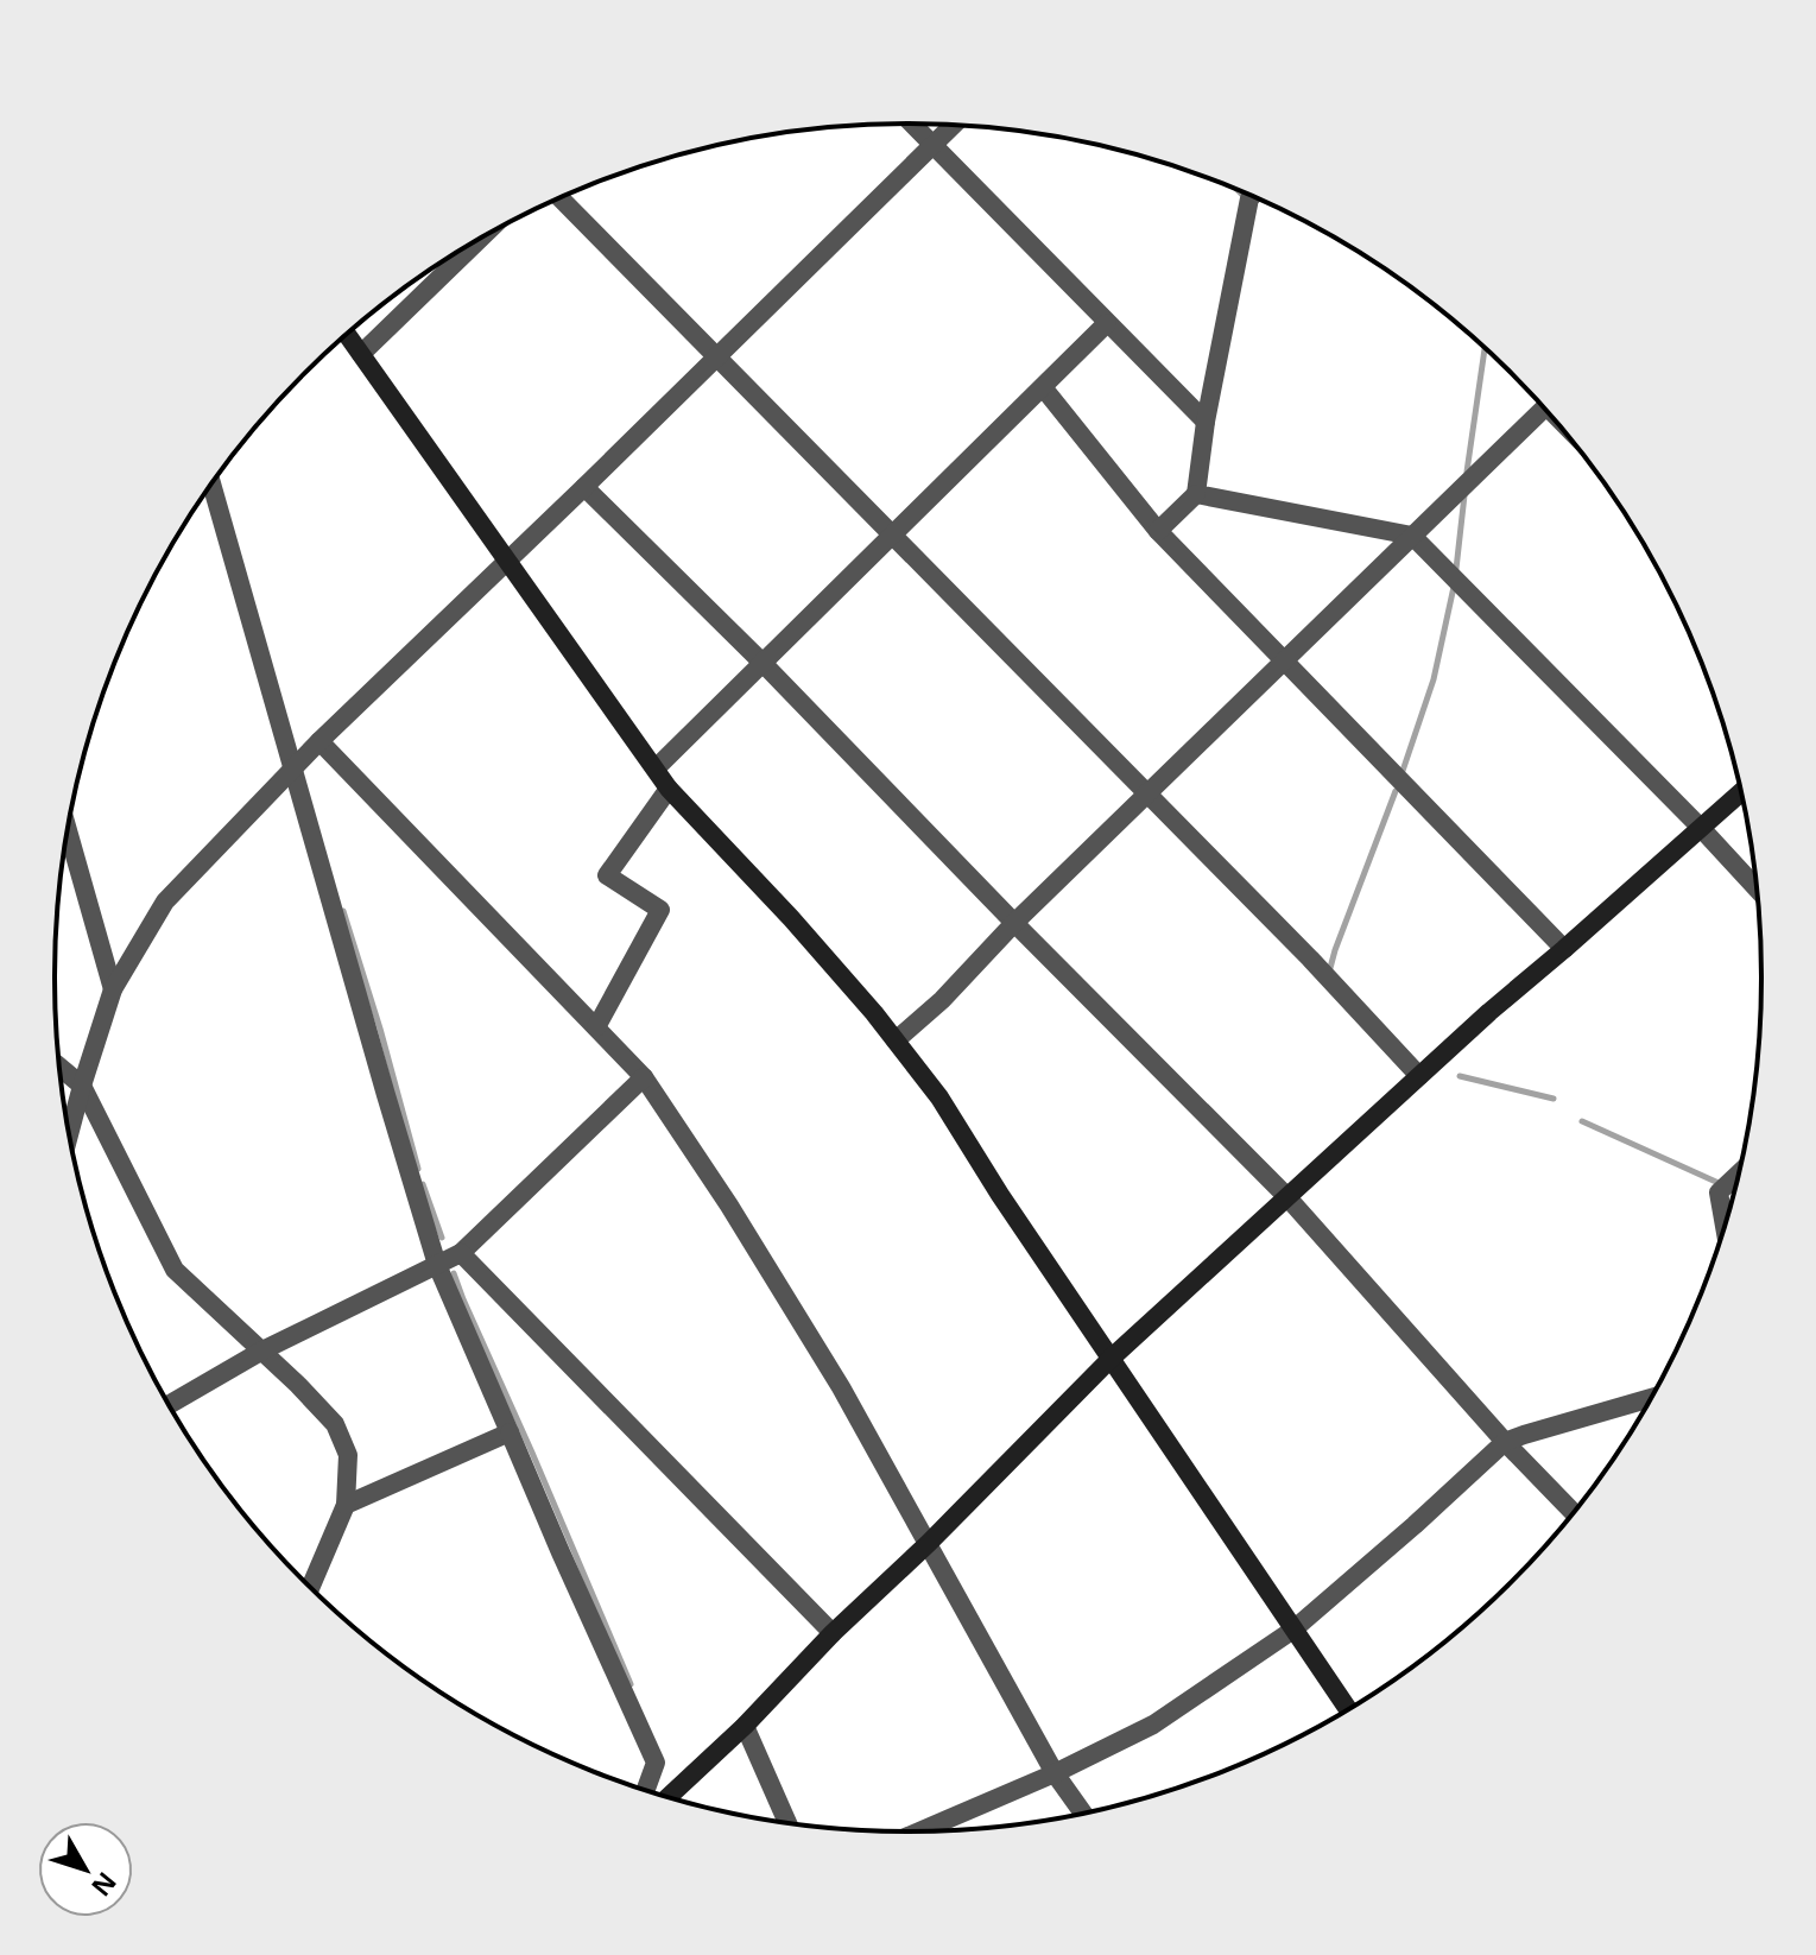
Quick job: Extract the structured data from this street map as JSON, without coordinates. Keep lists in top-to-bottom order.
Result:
{
  "north": "bottom right"
}
